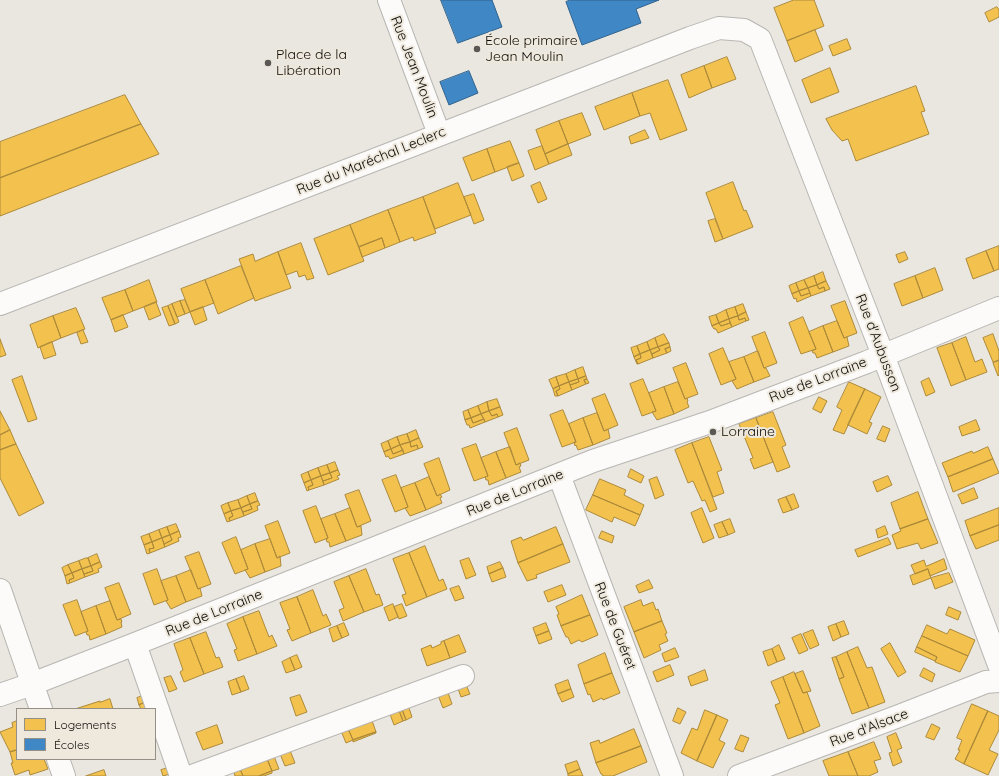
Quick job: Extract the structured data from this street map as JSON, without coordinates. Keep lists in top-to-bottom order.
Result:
{
  "streets": {
    "street": [
      "Rue Jean Moulin",
      "Rue du Maréchal Leclerc",
      "Rue d'Aubusson",
      "Rue de Lorraine",
      "Rue de Guéret",
      "Rue d'Alsace"
    ]
  },
  "crossings": [
    ["Rue Jean Moulin", "Rue du Maréchal Leclerc"],
    ["Rue du Maréchal Leclerc", "Rue d'Aubusson"],
    ["Rue d'Aubusson", "Rue de Lorraine"],
    ["Rue de Lorraine", "Rue de Guéret"]
  ],
  "places": ["École primaire Jean Moulin", "Place de la Libération", "Lorraine"],
  "legend": ["Logements", "Écoles"]
}
